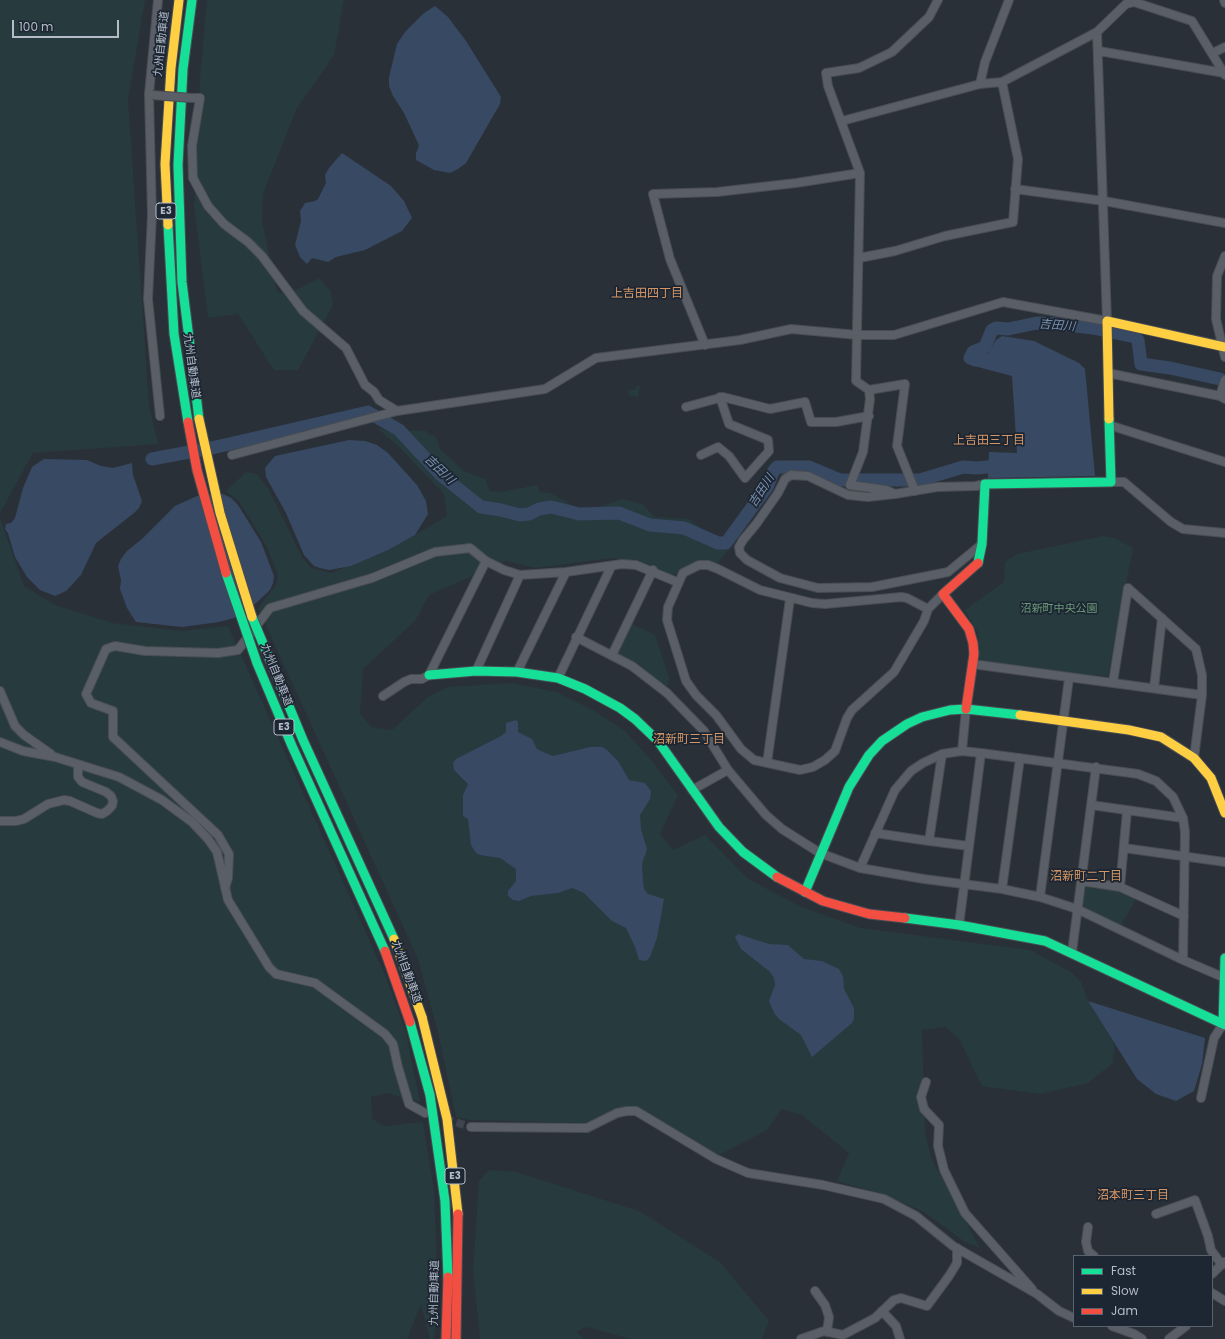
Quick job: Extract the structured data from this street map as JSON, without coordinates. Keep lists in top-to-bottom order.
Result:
{
  "streets": {
    "main road": ["九州自動車道", "E3"]
  },
  "districts": [
    "上吉田四丁目",
    "上吉田三丁目",
    "沼新町三丁目",
    "沼新町二丁目",
    "沼本町三丁目"
  ],
  "water": ["吉田川"],
  "parks": ["沼新町中央公園"],
  "legend": ["Fast", "Slow", "Jam"],
  "scale_bar": "100 m"
}
